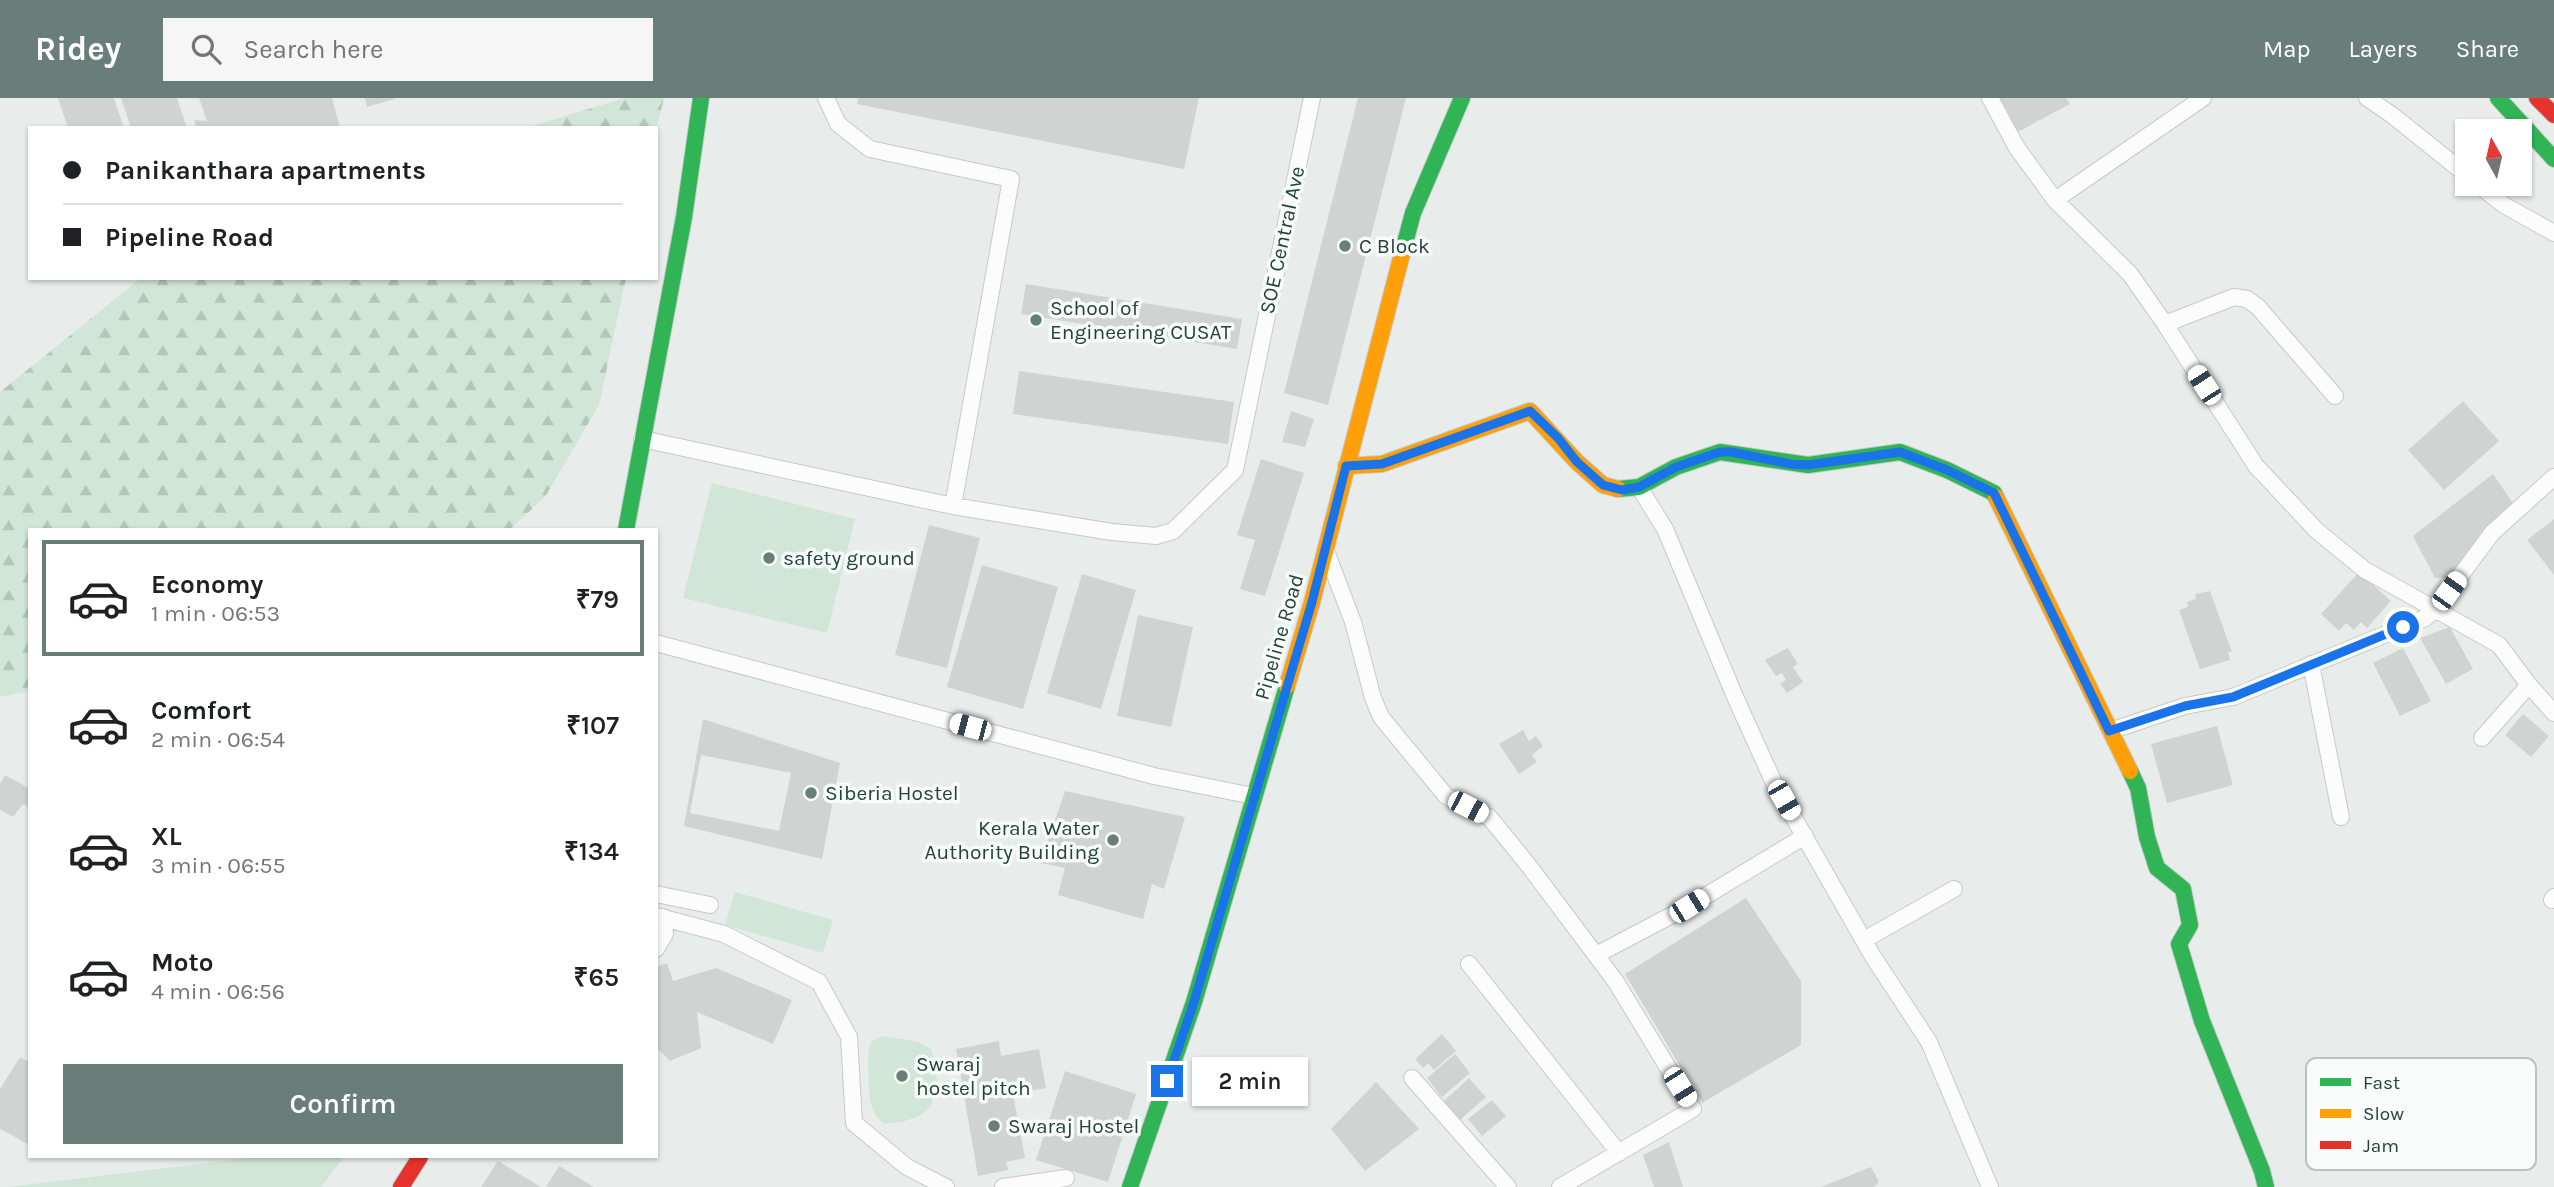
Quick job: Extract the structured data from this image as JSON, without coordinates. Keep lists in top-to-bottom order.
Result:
{
  "streets": {
    "street": ["SOE Central Ave", "Pipeline Road"]
  },
  "places": [
    "C Block",
    "School of Engineering CUSAT",
    "safety ground",
    "Siberia Hostel",
    "Kerala Water Authority Building",
    "Swaraj hostel pitch",
    "Swaraj Hostel"
  ],
  "legend": ["Fast", "Slow", "Jam"],
  "north": "top",
  "page": {
    "header": "Ridey",
    "search": "Search here",
    "nav": ["Map", "Layers", "Share"],
    "banner": ["Panikanthara apartments", "Pipeline Road"],
    "list": [
      {
        "name": "Economy",
        "note": "1 min · 06:53",
        "value": "₹79"
      },
      {
        "name": "Comfort",
        "note": "2 min · 06:54",
        "value": "₹107"
      },
      {
        "name": "XL",
        "note": "3 min · 06:55",
        "value": "₹134"
      },
      {
        "name": "Moto",
        "note": "4 min · 06:56",
        "value": "₹65"
      }
    ],
    "buttons": "Confirm",
    "bubble": "2 min"
  }
}
